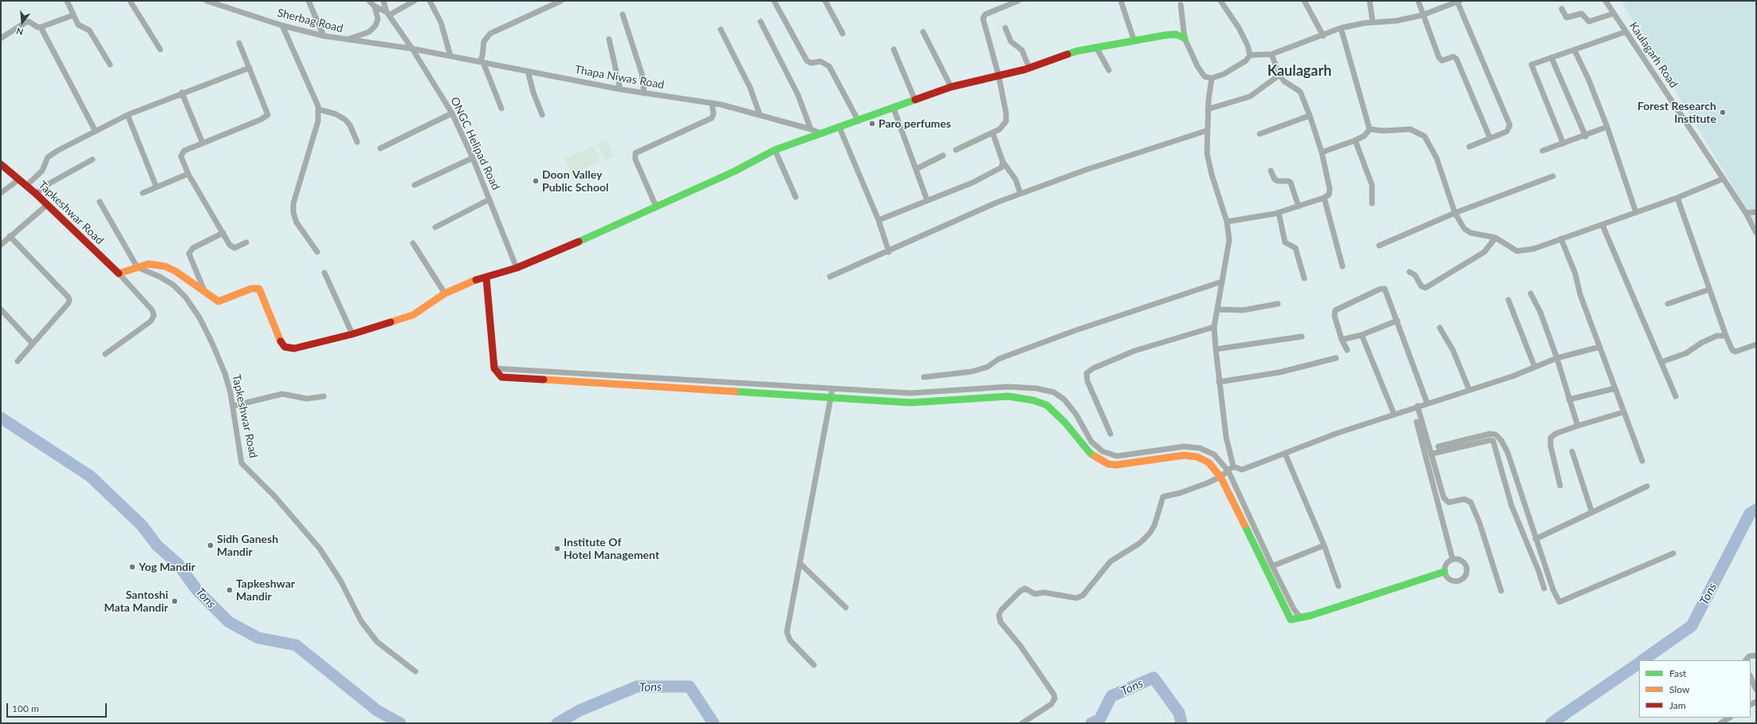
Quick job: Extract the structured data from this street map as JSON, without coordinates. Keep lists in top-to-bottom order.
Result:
{
  "streets": {
    "street": [
      "Sherbag Road",
      "Kaulagarh Road",
      "Thapa Niwas Road",
      "ONGC Helipad Road",
      "Tapkeshwar Road"
    ]
  },
  "crossings": [
    ["Sherbag Road", "Thapa Niwas Road"],
    ["Sherbag Road", "ONGC Helipad Road"],
    ["Thapa Niwas Road", "ONGC Helipad Road"]
  ],
  "districts": ["Kaulagarh"],
  "water": ["Tons"],
  "places": [
    "Forest Research Institute",
    "Paro perfumes",
    "Doon Valley Public School",
    "Sidh Ganesh Mandir",
    "Institute Of Hotel Management",
    "Yog Mandir",
    "Tapkeshwar Mandir",
    "Santoshi Mata Mandir"
  ],
  "legend": ["Fast", "Slow", "Jam"],
  "scale_bar": "100 m",
  "north": "bottom"
}
